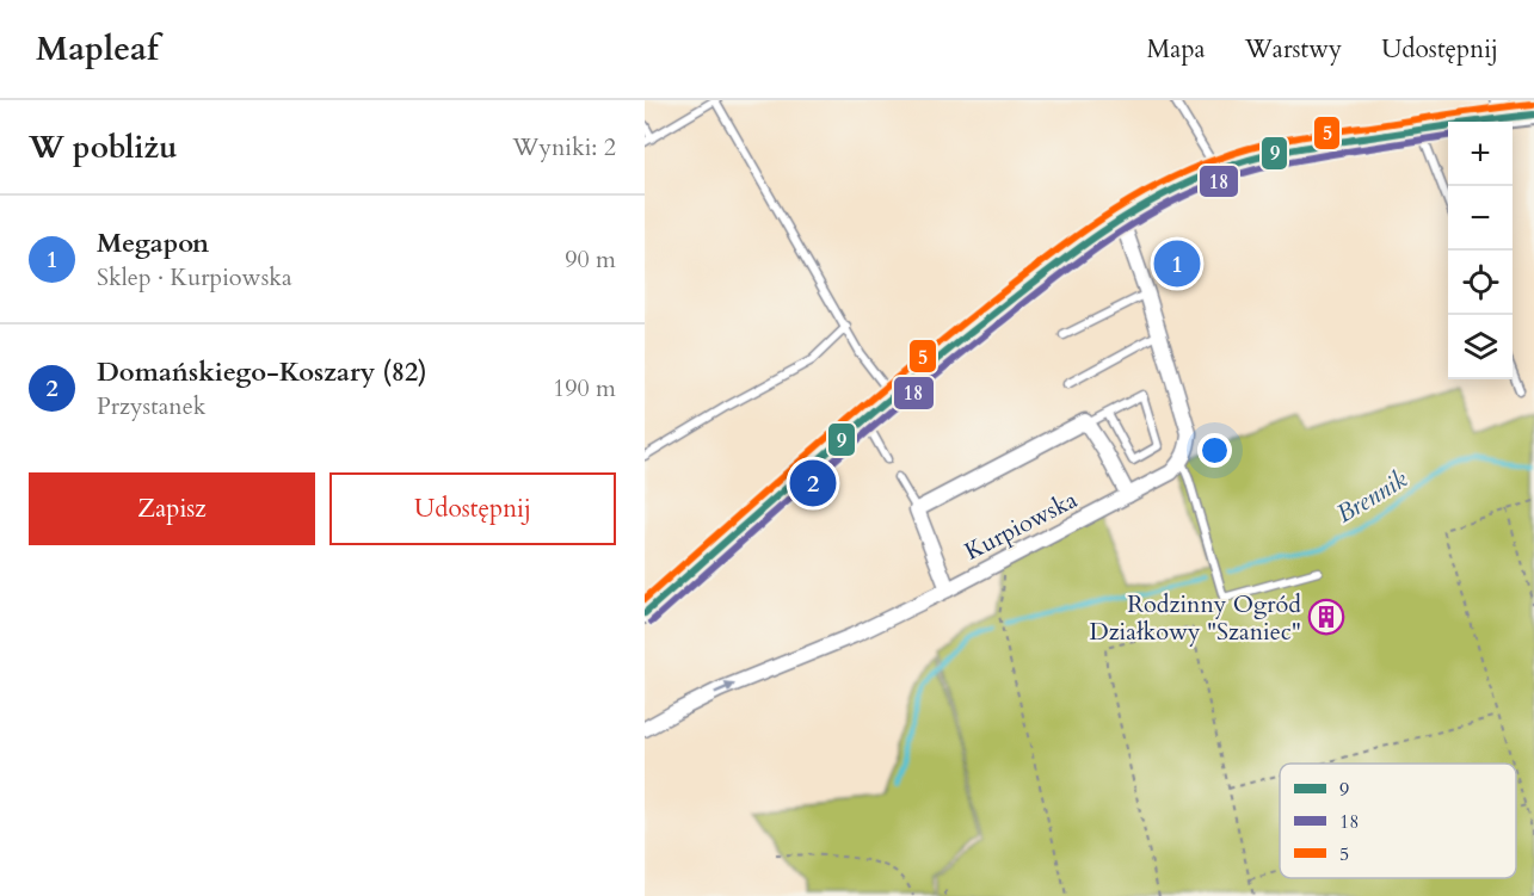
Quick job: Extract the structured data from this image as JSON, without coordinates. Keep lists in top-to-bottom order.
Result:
{
  "streets": {
    "street": ["Kurpiowska"]
  },
  "one_way": ["Kurpiowska"],
  "water": ["Brennik"],
  "places": {
    "building": ["Rodzinny Ogród Działkowy \"Szaniec\""]
  },
  "lines": ["transit line 5", "transit line 9", "transit line 18"],
  "legend": ["9", "18", "5"],
  "page": {
    "header": "Mapleaf",
    "nav": ["Mapa", "Warstwy", "Udostępnij"],
    "heading": ["W pobliżu", "Wyniki: 2"],
    "map_buttons": ["+", "−"],
    "list": [
      {
        "mark": "1",
        "name": "Megapon",
        "note": "Sklep · Kurpiowska",
        "value": "90 m"
      },
      {
        "mark": "2",
        "name": "Domańskiego-Koszary (82)",
        "note": "Przystanek",
        "value": "190 m"
      }
    ],
    "pins": ["1", "2"],
    "buttons": ["Zapisz", "Udostępnij"]
  }
}
